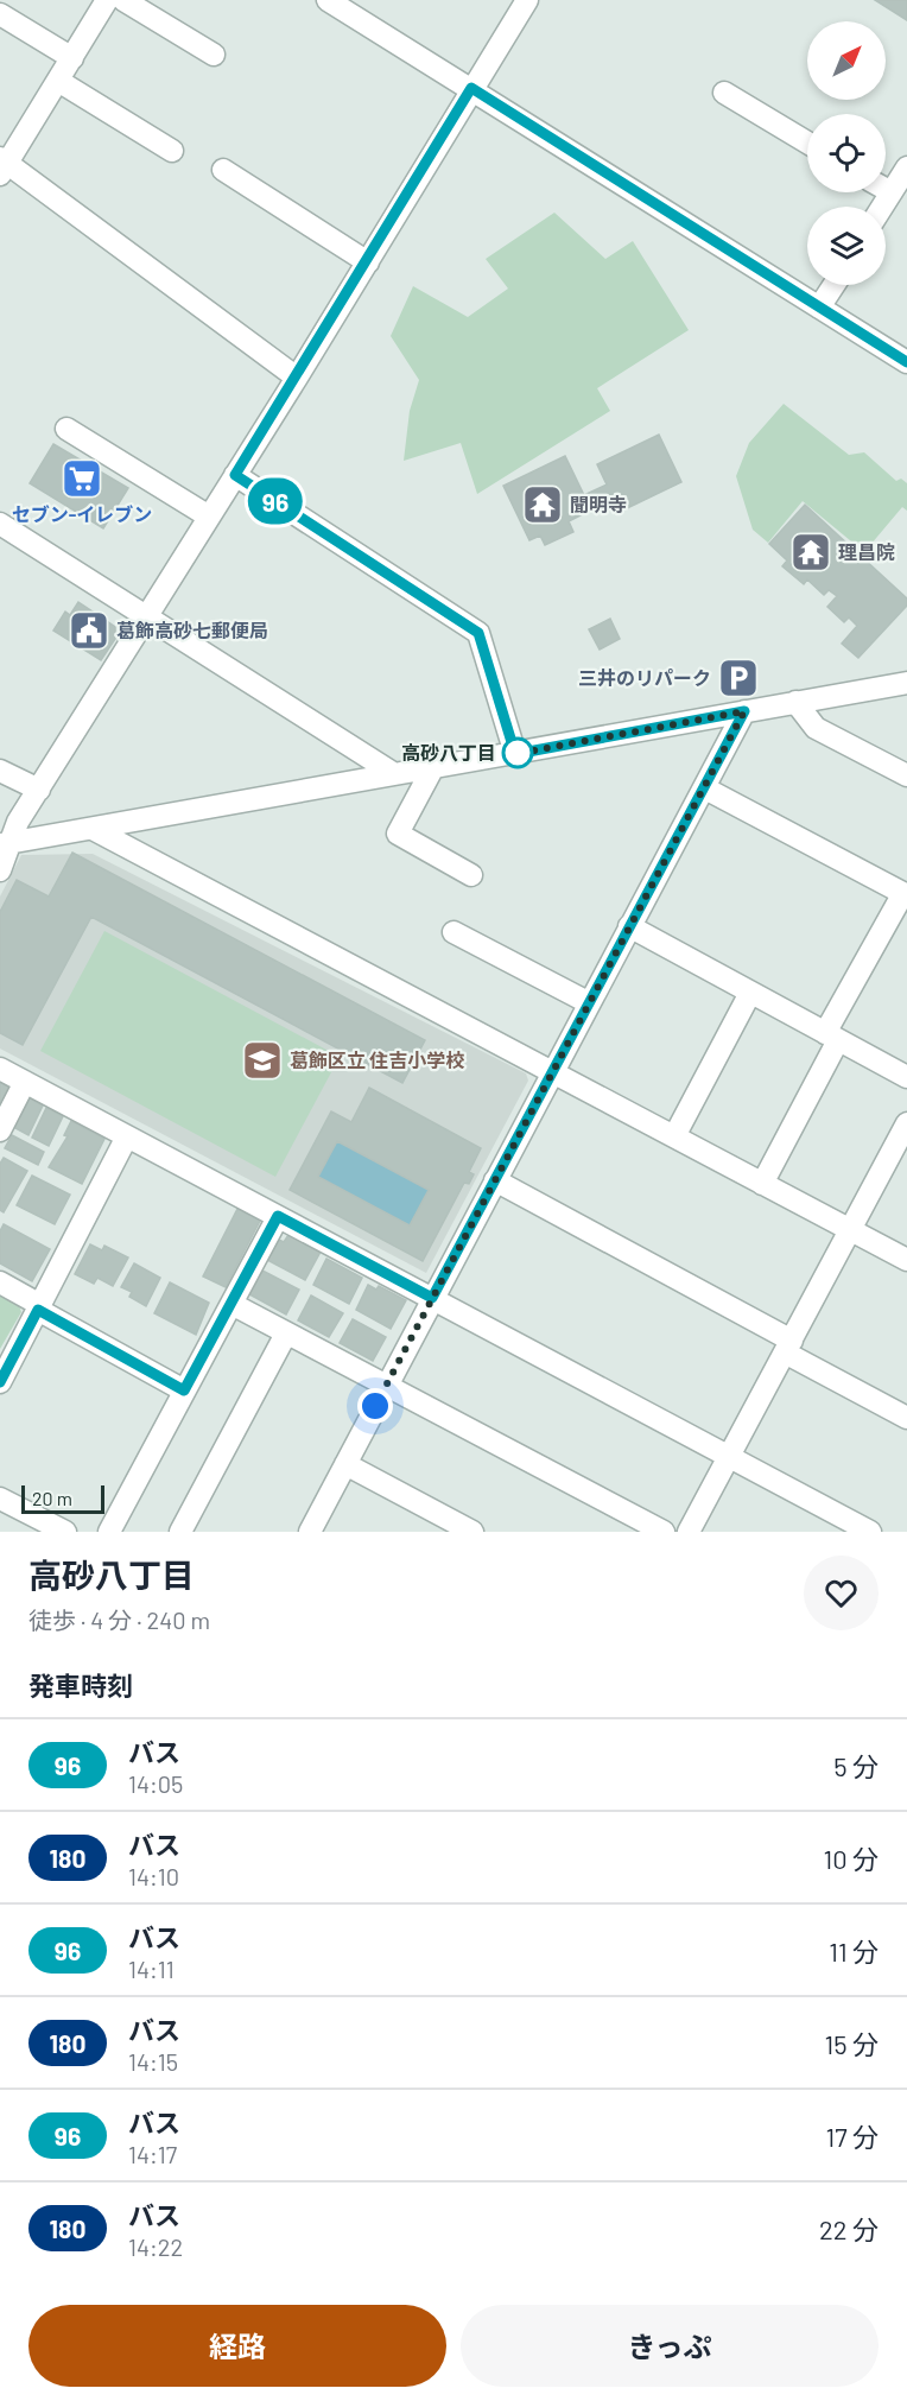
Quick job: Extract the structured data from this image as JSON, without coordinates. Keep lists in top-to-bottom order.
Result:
{
  "places": {
    "supermarket": ["セブン-イレブン"],
    "temple": ["聞明寺", "理昌院"],
    "public building": ["葛飾高砂七郵便局"],
    "parking": ["三井のリパーク"],
    "other": ["高砂八丁目"],
    "school or university": ["葛飾区立 住吉小学校"]
  },
  "lines": ["bus line 96"],
  "scale_bar": "20 m",
  "north": "top right",
  "page": {
    "on_map": "96",
    "scale": "20 m",
    "heading": [
      ["高砂八丁目", "徒歩 · 4 分 · 240 m"],
      "発車時刻"
    ],
    "list": [
      {
        "mark": "96",
        "name": "バス",
        "note": "14:05",
        "value": "5 分"
      },
      {
        "mark": "180",
        "name": "バス",
        "note": "14:10",
        "value": "10 分"
      },
      {
        "mark": "96",
        "name": "バス",
        "note": "14:11",
        "value": "11 分"
      },
      {
        "mark": "180",
        "name": "バス",
        "note": "14:15",
        "value": "15 分"
      },
      {
        "mark": "96",
        "name": "バス",
        "note": "14:17",
        "value": "17 分"
      },
      {
        "mark": "180",
        "name": "バス",
        "note": "14:22",
        "value": "22 分"
      }
    ],
    "buttons": ["経路", "きっぷ"]
  }
}
